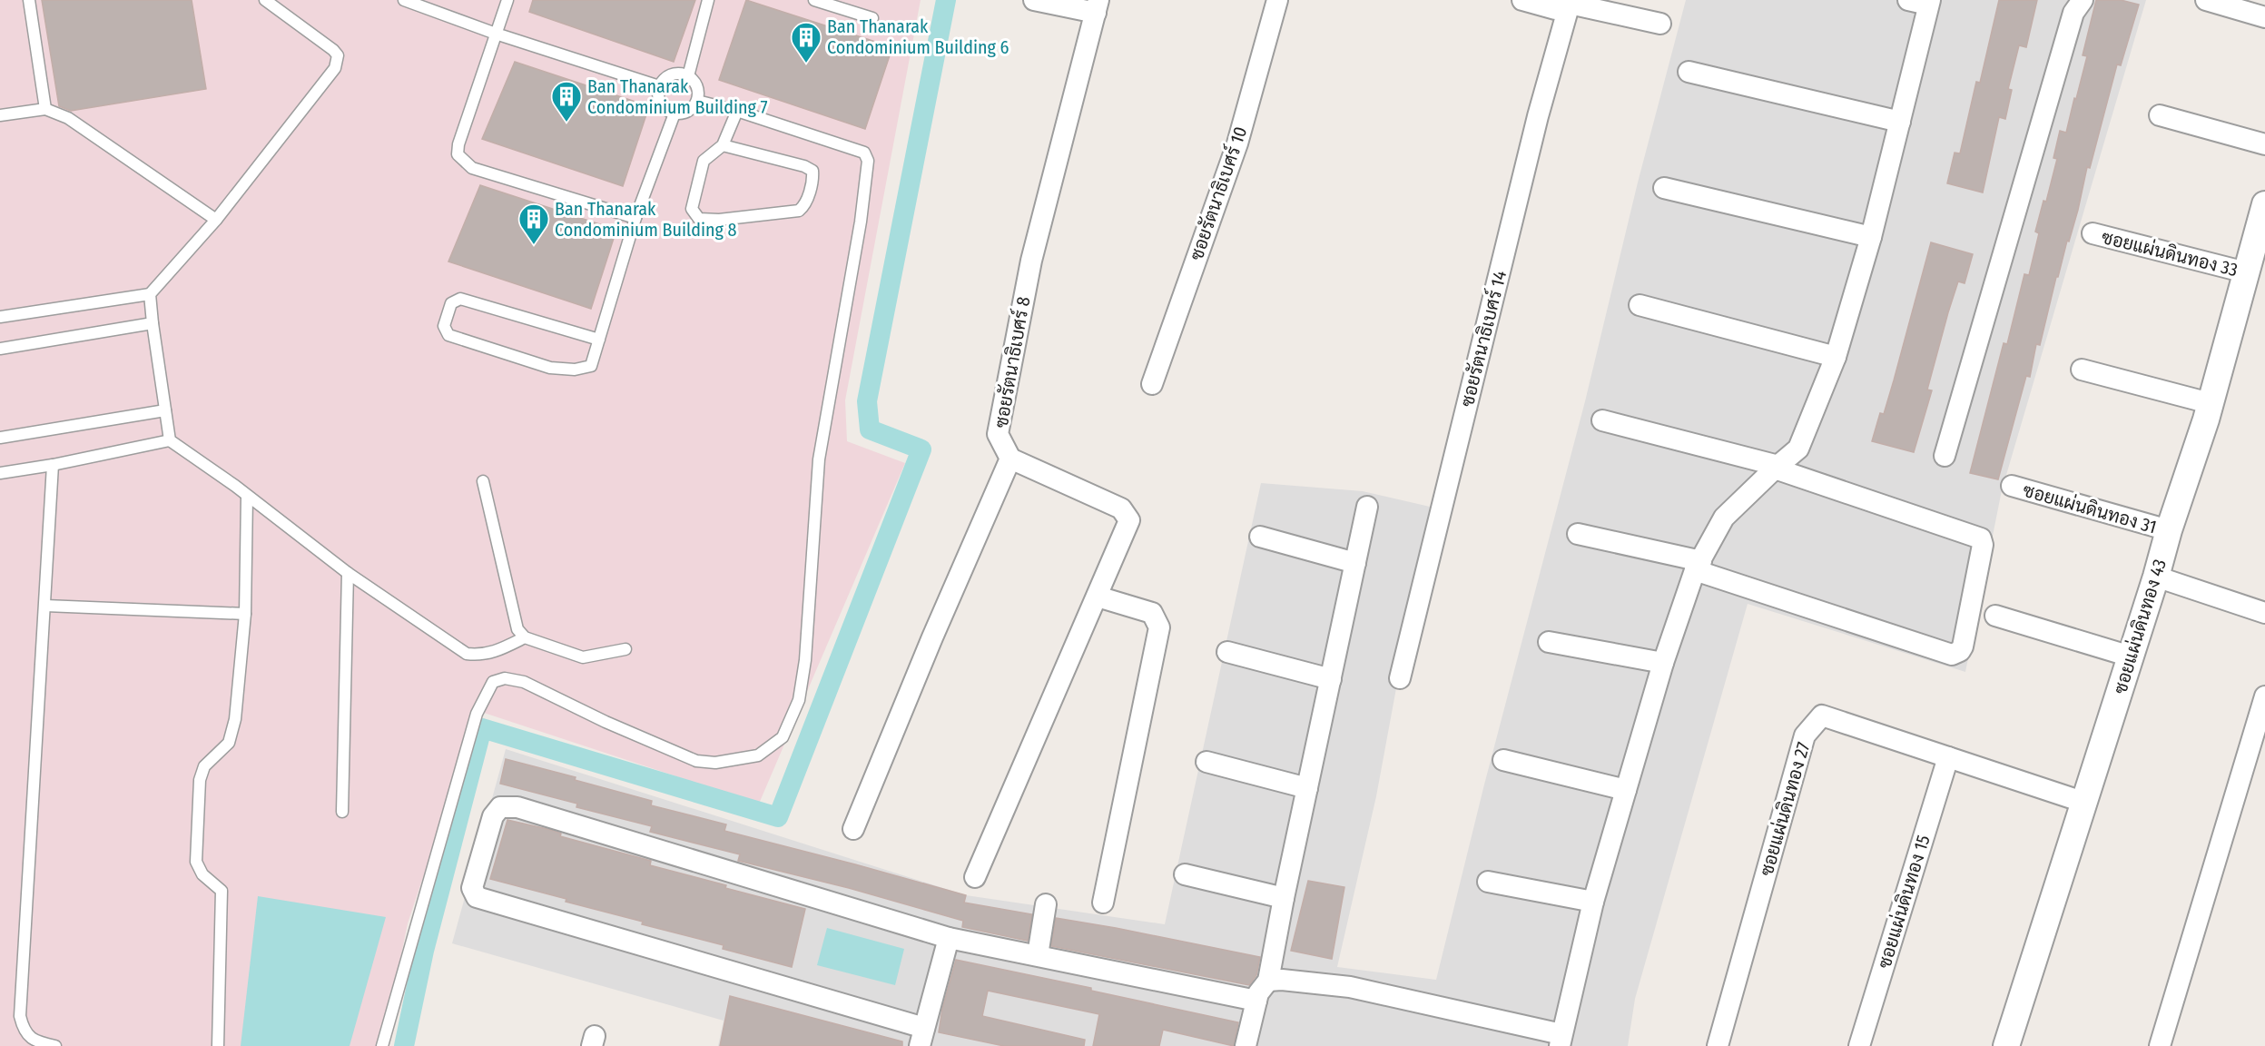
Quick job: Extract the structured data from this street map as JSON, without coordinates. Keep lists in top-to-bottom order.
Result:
{
  "streets": {
    "street": [
      "ซอยรัตนาธิเบศร์ 10",
      "ซอยแผ่นดินทอง 33",
      "ซอยรัตนาธิเบศร์ 14",
      "ซอยรัตนาธิเบศร์ 8",
      "ซอยแผ่นดินทอง 31",
      "ซอยแผ่นดินทอง 43",
      "ซอยแผ่นดินทอง 27",
      "ซอยแผ่นดินทอง 15"
    ]
  },
  "crossings": [
    ["ซอยแผ่นดินทอง 33", "ซอยแผ่นดินทอง 43"],
    ["ซอยแผ่นดินทอง 31", "ซอยแผ่นดินทอง 43"],
    ["ซอยแผ่นดินทอง 43", "ซอยแผ่นดินทอง 27"],
    ["ซอยแผ่นดินทอง 27", "ซอยแผ่นดินทอง 15"]
  ],
  "places": {
    "building": ["Ban Thanarak Condominium Building 6", "Ban Thanarak Condominium Building 7", "Ban Thanarak Condominium Building 8"]
  }
}
